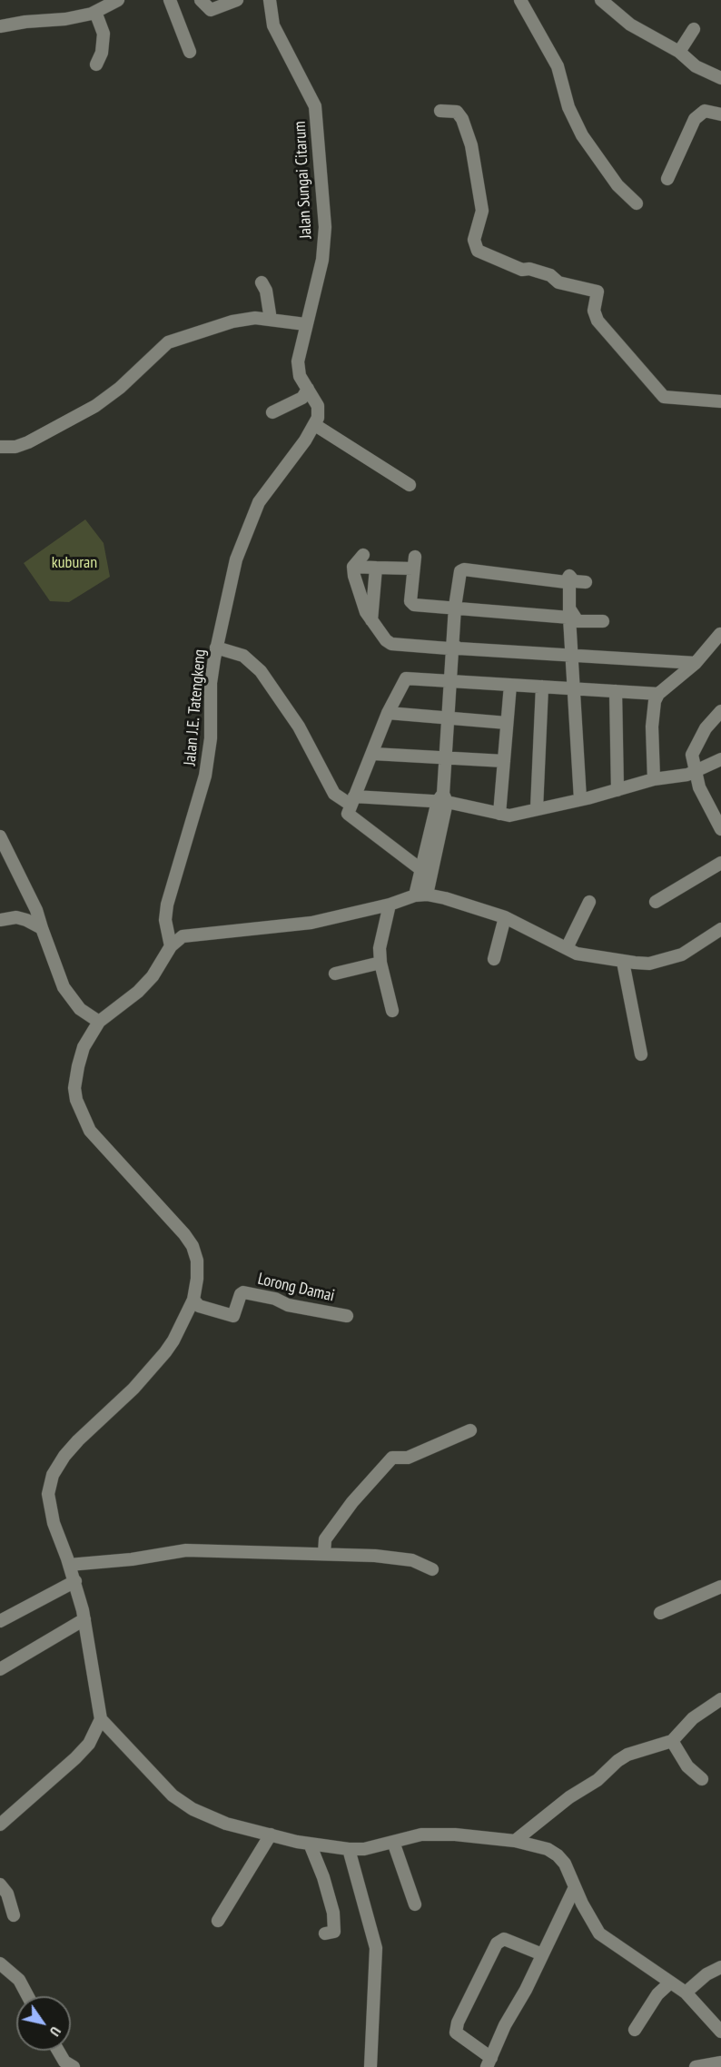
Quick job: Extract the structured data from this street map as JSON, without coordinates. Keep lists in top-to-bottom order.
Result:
{
  "streets": {
    "street": ["Jalan Sungai Citarum", "Jalan J.E. Tatengkeng", "Lorong Damai"]
  },
  "crossings": [
    ["Jalan Sungai Citarum", "Jalan J.E. Tatengkeng"]
  ],
  "parks": ["kuburan"],
  "north": "bottom right"
}
